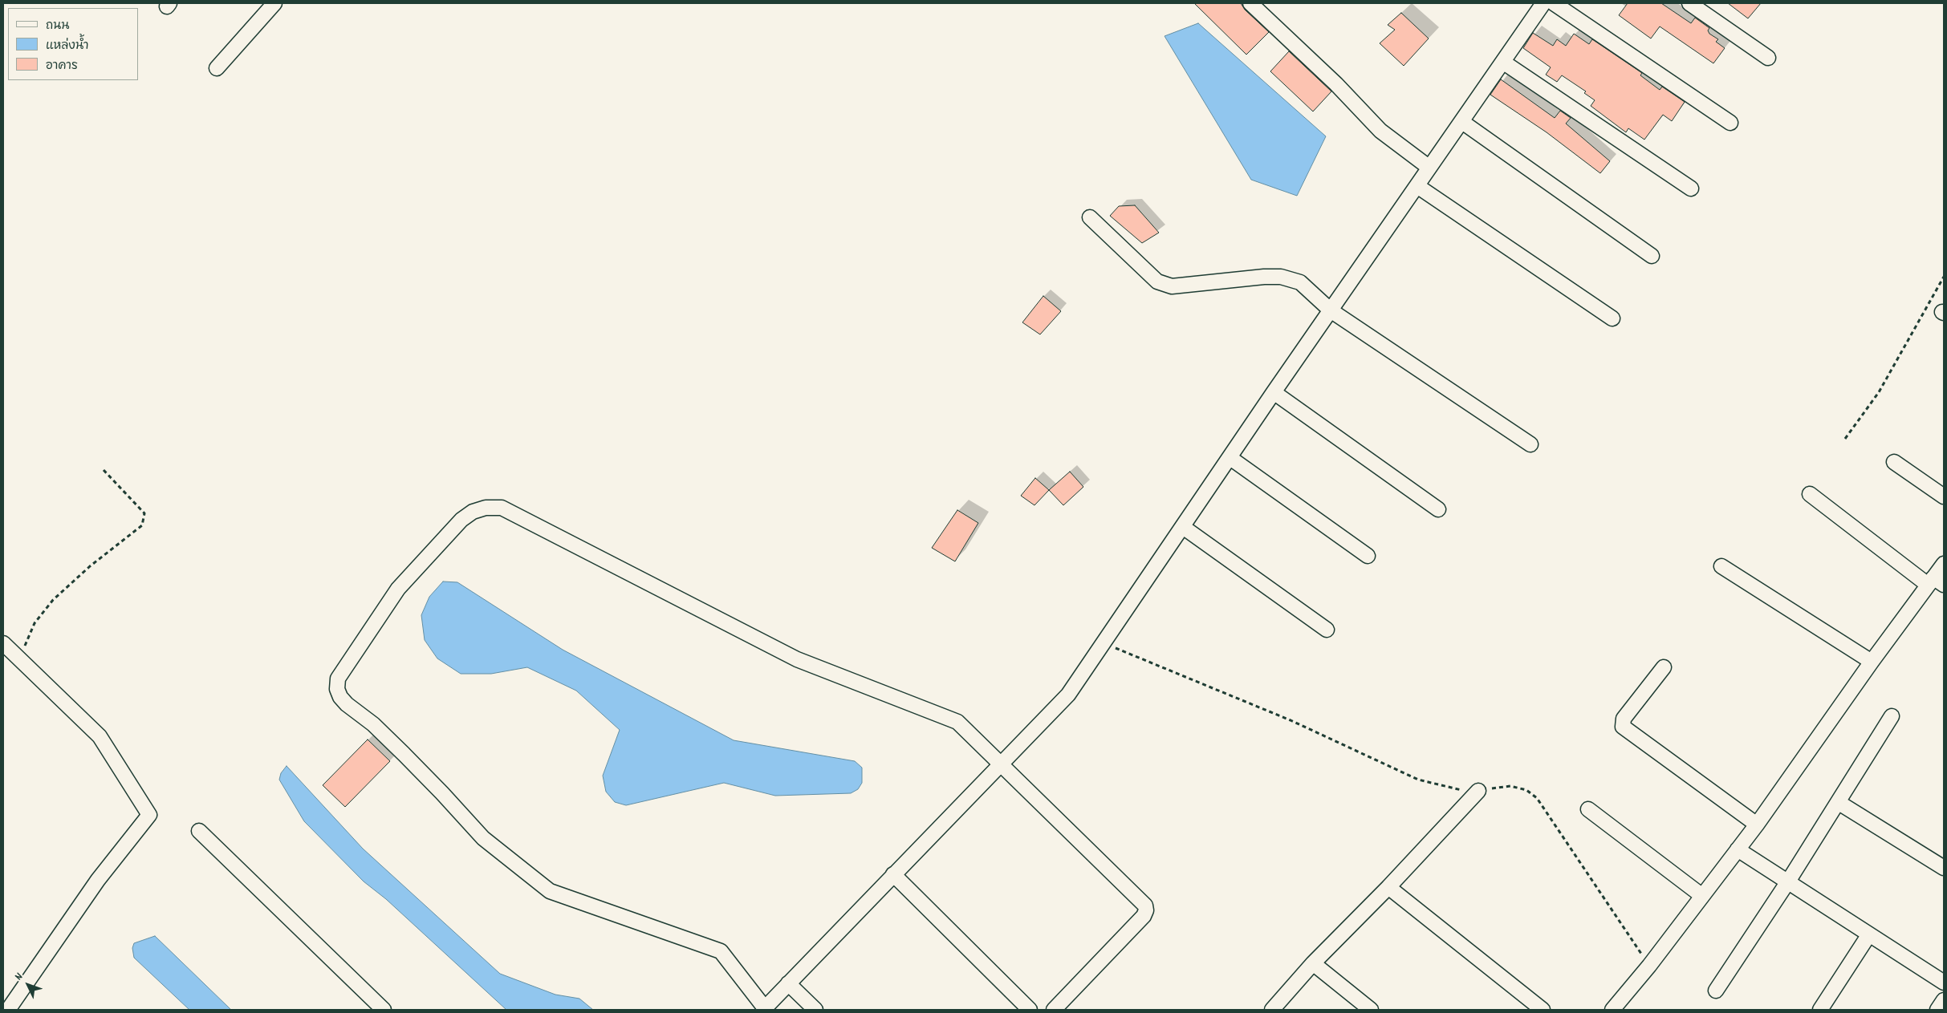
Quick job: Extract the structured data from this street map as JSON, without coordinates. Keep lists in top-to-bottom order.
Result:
{
  "legend": ["ถนน", "แหล่งน้ำ", "อาคาร"],
  "north": "top left"
}
